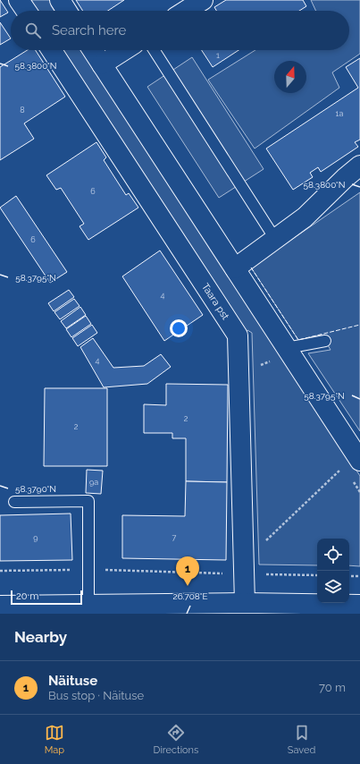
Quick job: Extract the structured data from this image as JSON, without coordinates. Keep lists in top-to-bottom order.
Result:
{
  "streets": {
    "street": ["Taara pst"]
  },
  "house_numbers": [
    "1",
    "8",
    "1a",
    "6",
    "6",
    "4",
    "4",
    "2",
    "2",
    "9a",
    "9",
    "7"
  ],
  "scale_bar": "20 m",
  "north": "top",
  "page": {
    "search": "Search here",
    "pins": "1",
    "scale": "20 m",
    "heading": "Nearby",
    "list": [
      {
        "mark": "1",
        "name": "Näituse",
        "note": "Bus stop · Näituse",
        "value": "70 m"
      }
    ],
    "nav": ["Map", "Directions", "Saved"]
  },
  "coordinates": [
    "58.3800°N",
    "58.3795°N",
    "58.3790°N",
    "26.708°E"
  ]
}
